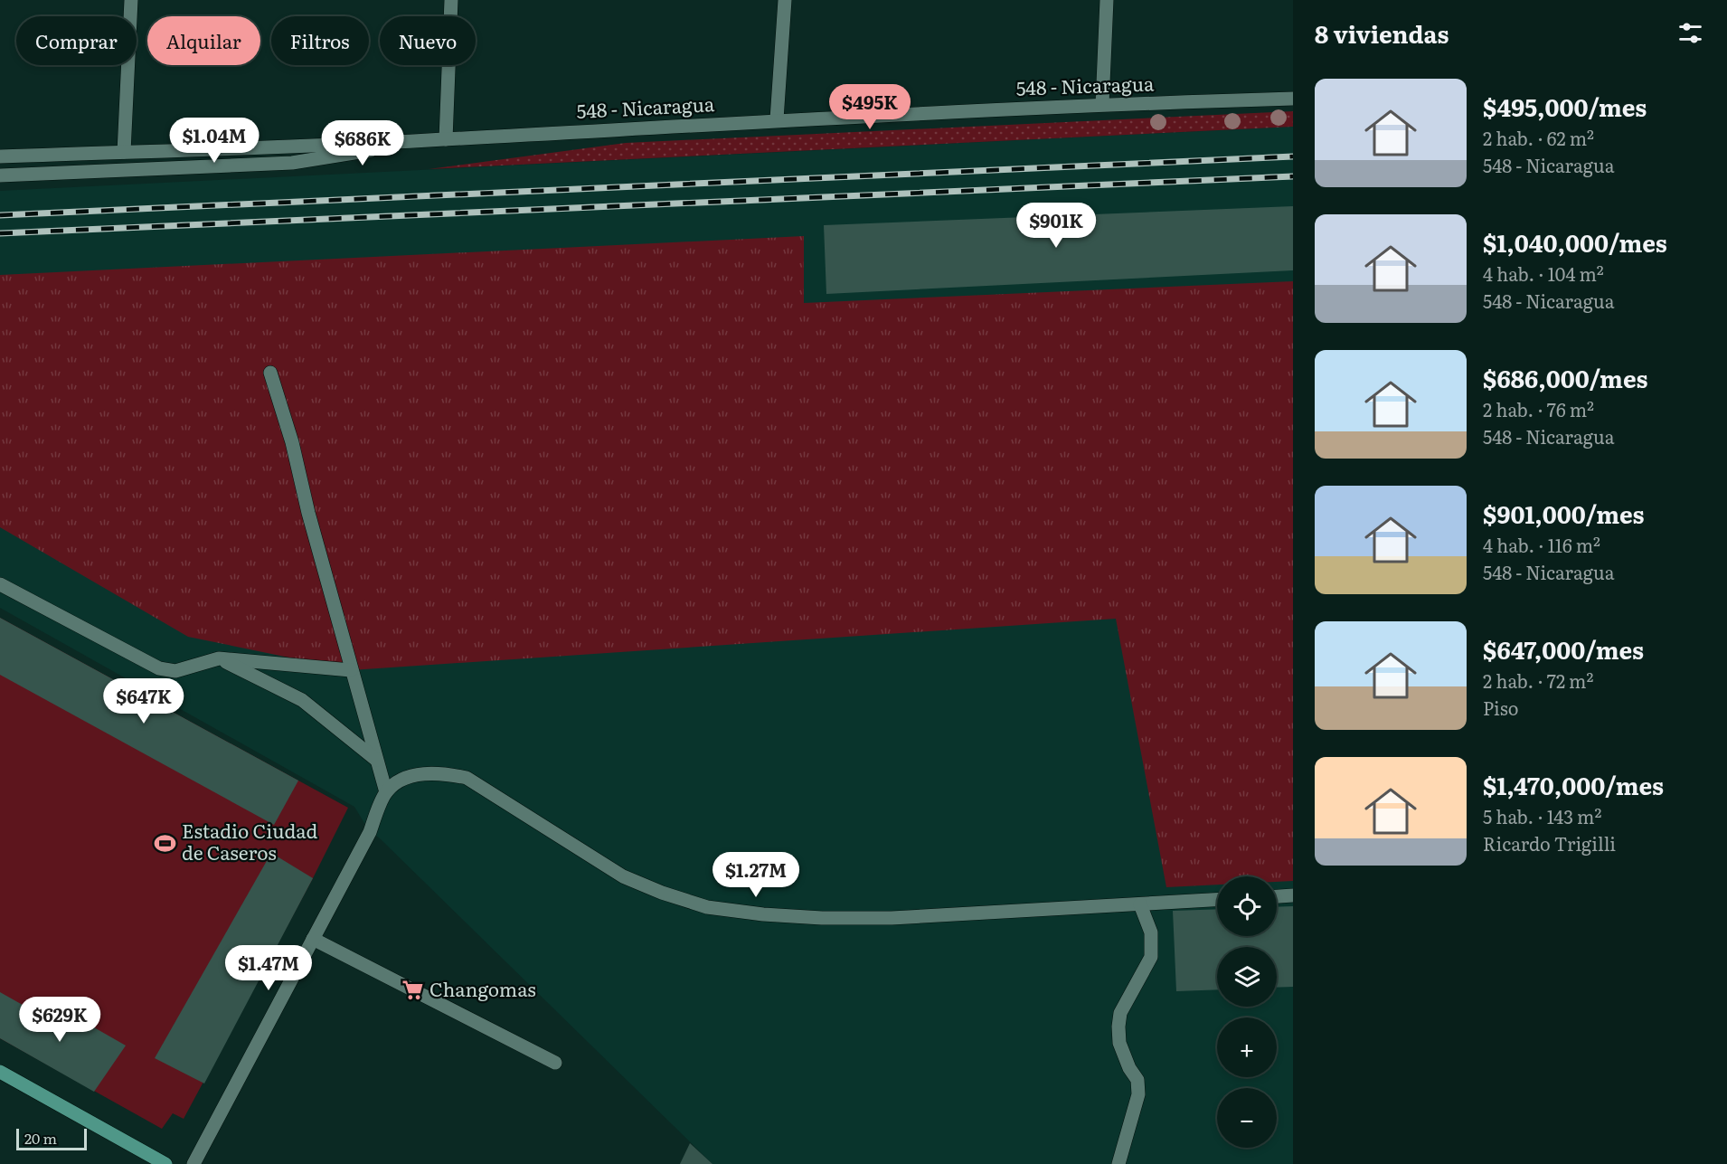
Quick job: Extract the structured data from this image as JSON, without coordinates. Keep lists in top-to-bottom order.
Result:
{
  "streets": {
    "street": ["548 - Nicaragua"]
  },
  "places": {
    "sports": ["Estadio Ciudad de Caseros"],
    "supermarket": ["Changomas"]
  },
  "scale_bar": "20 m",
  "page": {
    "heading": "8 viviendas",
    "chip": [
      "Comprar",
      "Alquilar",
      "Filtros",
      "Nuevo"
    ],
    "list": [
      {
        "name": "$495,000/mes",
        "note": "2 hab. · 62 m² · 548 - Nicaragua"
      },
      {
        "name": "$1,040,000/mes",
        "note": "4 hab. · 104 m² · 548 - Nicaragua"
      },
      {
        "name": "$686,000/mes",
        "note": "2 hab. · 76 m² · 548 - Nicaragua"
      },
      {
        "name": "$901,000/mes",
        "note": "4 hab. · 116 m² · 548 - Nicaragua"
      },
      {
        "name": "$647,000/mes",
        "note": "2 hab. · 72 m² · Piso"
      },
      {
        "name": "$1,470,000/mes",
        "note": "5 hab. · 143 m² · Ricardo Trigilli"
      }
    ],
    "price": [
      "$495K",
      "$1.04M",
      "$686K",
      "$901K",
      "$647K",
      "$1.27M",
      "$1.47M",
      "$629K"
    ],
    "map_buttons": ["+", "−"],
    "scale": "20 m"
  }
}
